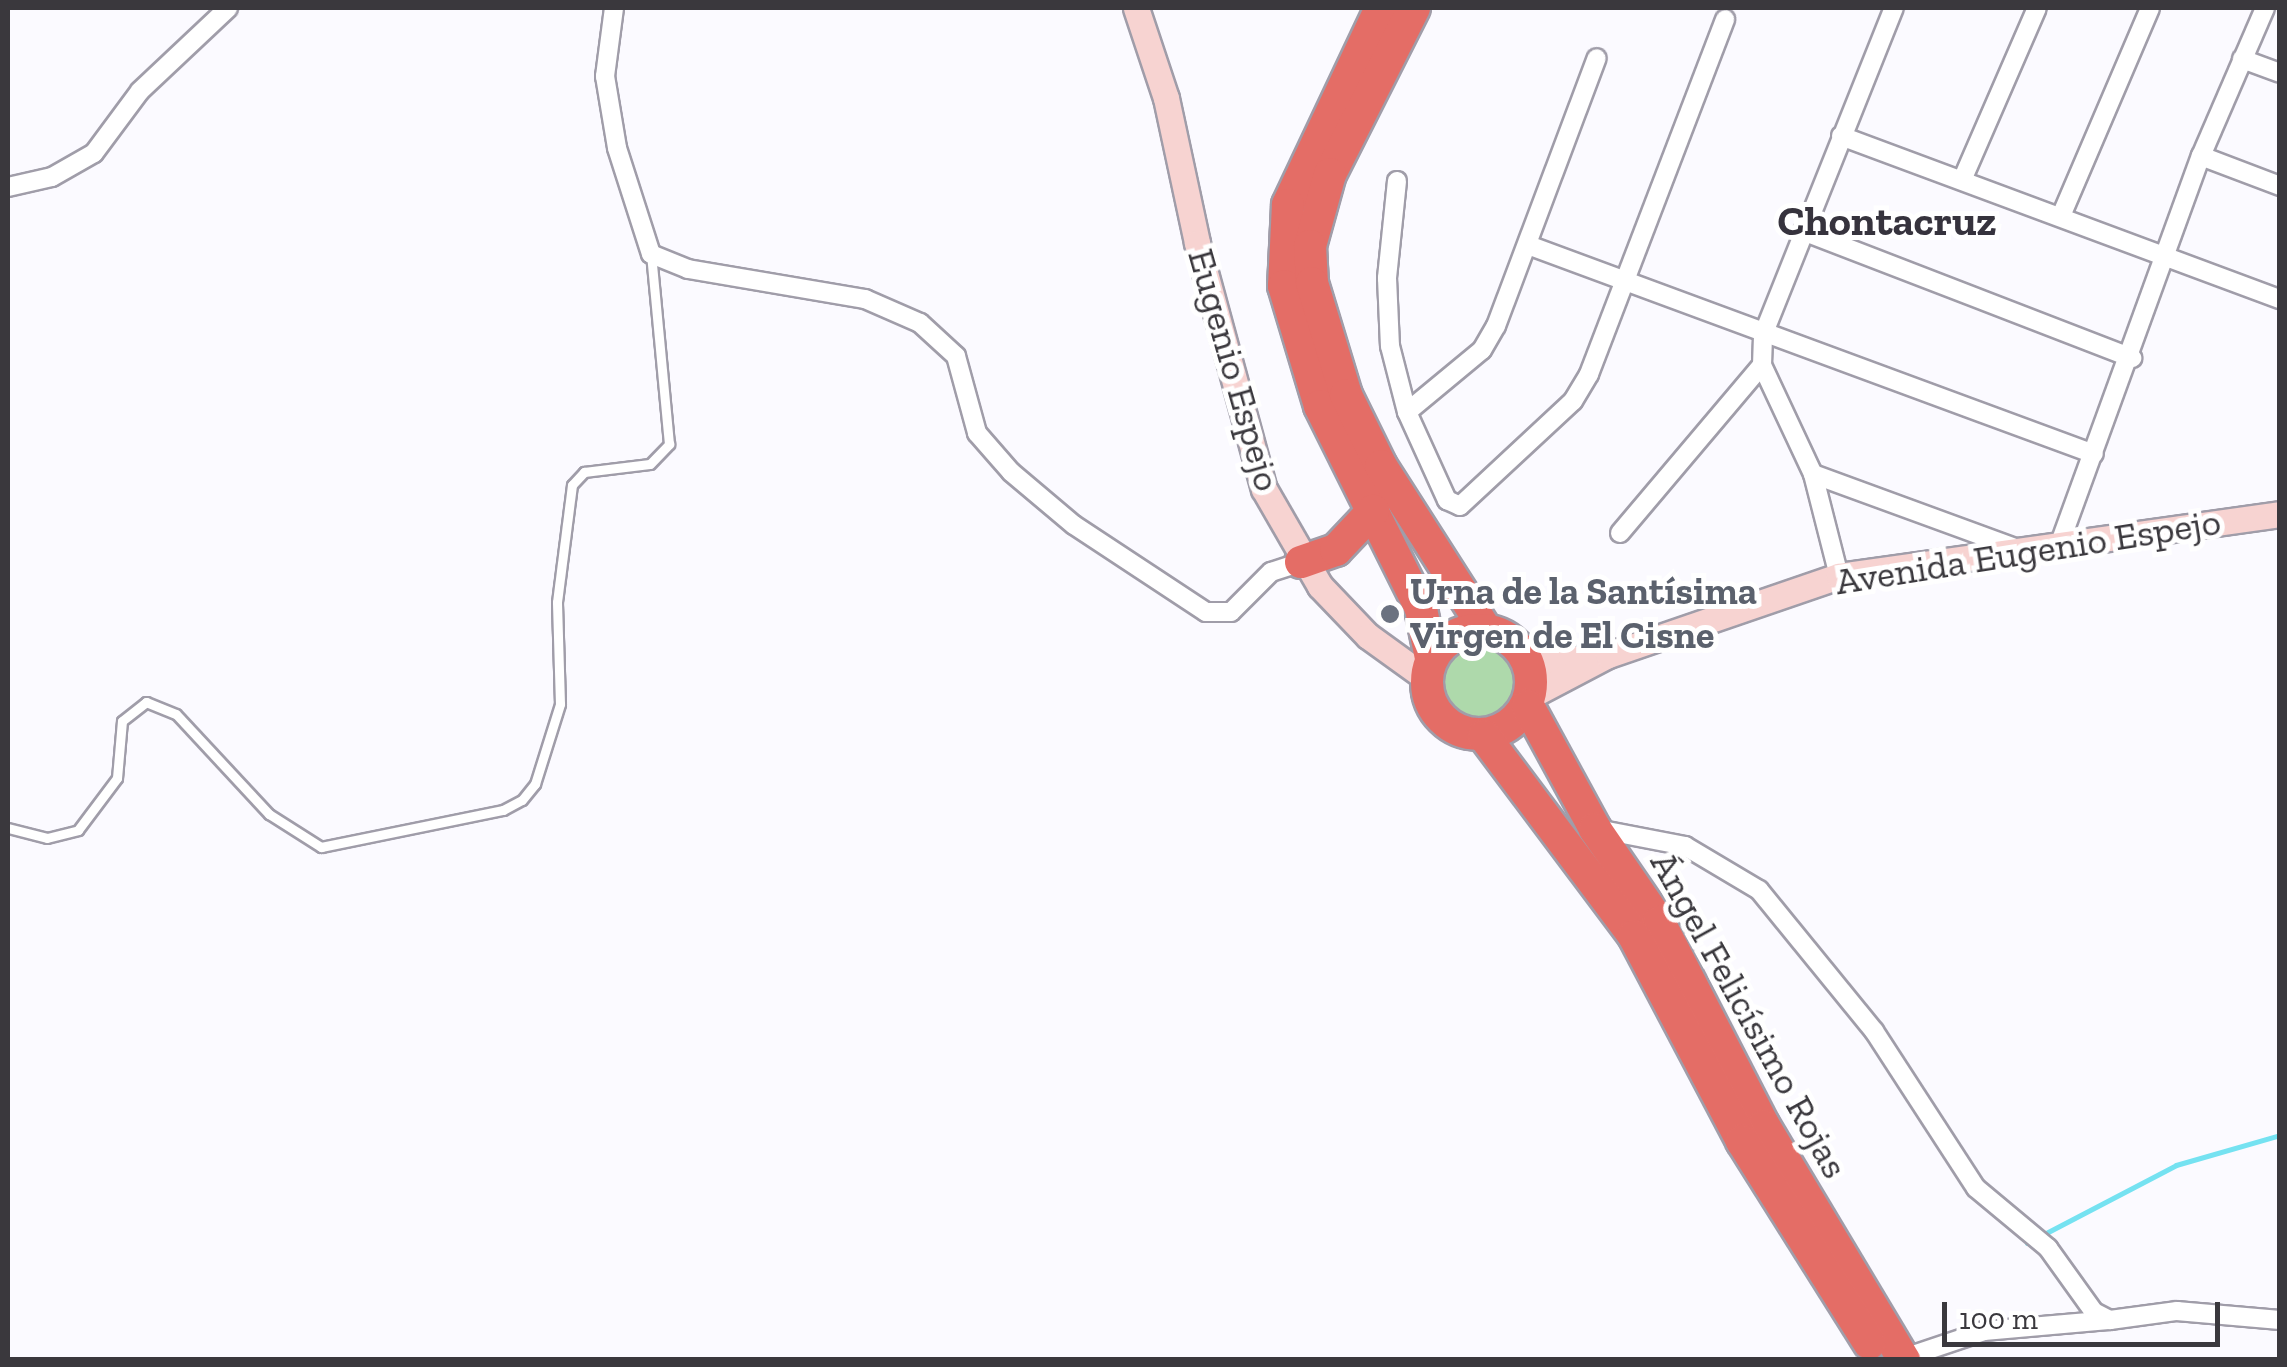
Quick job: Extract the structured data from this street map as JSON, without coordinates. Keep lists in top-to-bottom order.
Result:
{
  "streets": {
    "highway": ["Ángel Felicísimo Rojas"],
    "main road": ["Eugenio Espejo", "Avenida Eugenio Espejo"]
  },
  "crossings": [
    ["Eugenio Espejo", "Avenida Eugenio Espejo"],
    ["Eugenio Espejo", "Ángel Felicísimo Rojas"],
    ["Avenida Eugenio Espejo", "Ángel Felicísimo Rojas"]
  ],
  "districts": ["Chontacruz"],
  "places": ["Urna de la Santísima Virgen de El Cisne"],
  "scale_bar": "100 m"
}
